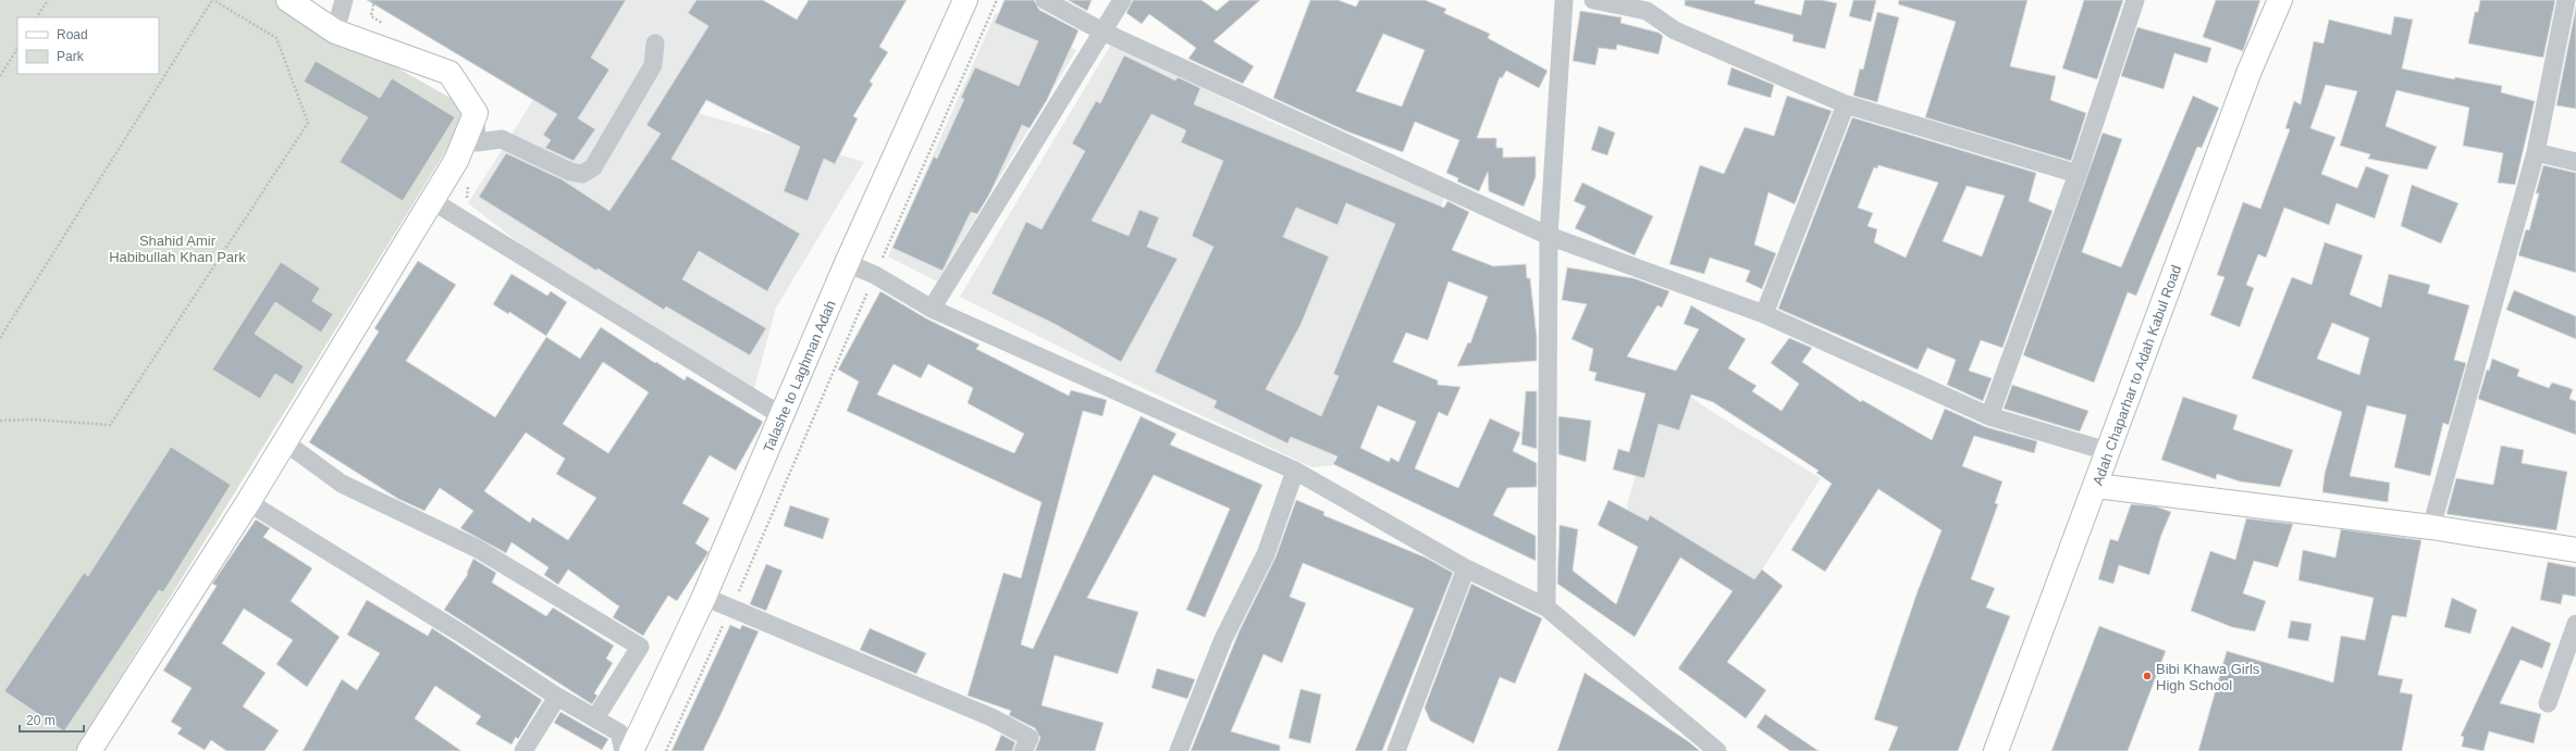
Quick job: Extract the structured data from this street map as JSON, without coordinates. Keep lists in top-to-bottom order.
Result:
{
  "streets": {
    "main road": ["Adah Chaparhar to Adah Kabul Road", "Talashe to Laghman Adah"]
  },
  "parks": ["Shahid Amir Habibullah Khan Park"],
  "places": ["Bibi Khawa Girls High School"],
  "legend": ["Road", "Park"],
  "scale_bar": "20 m"
}
